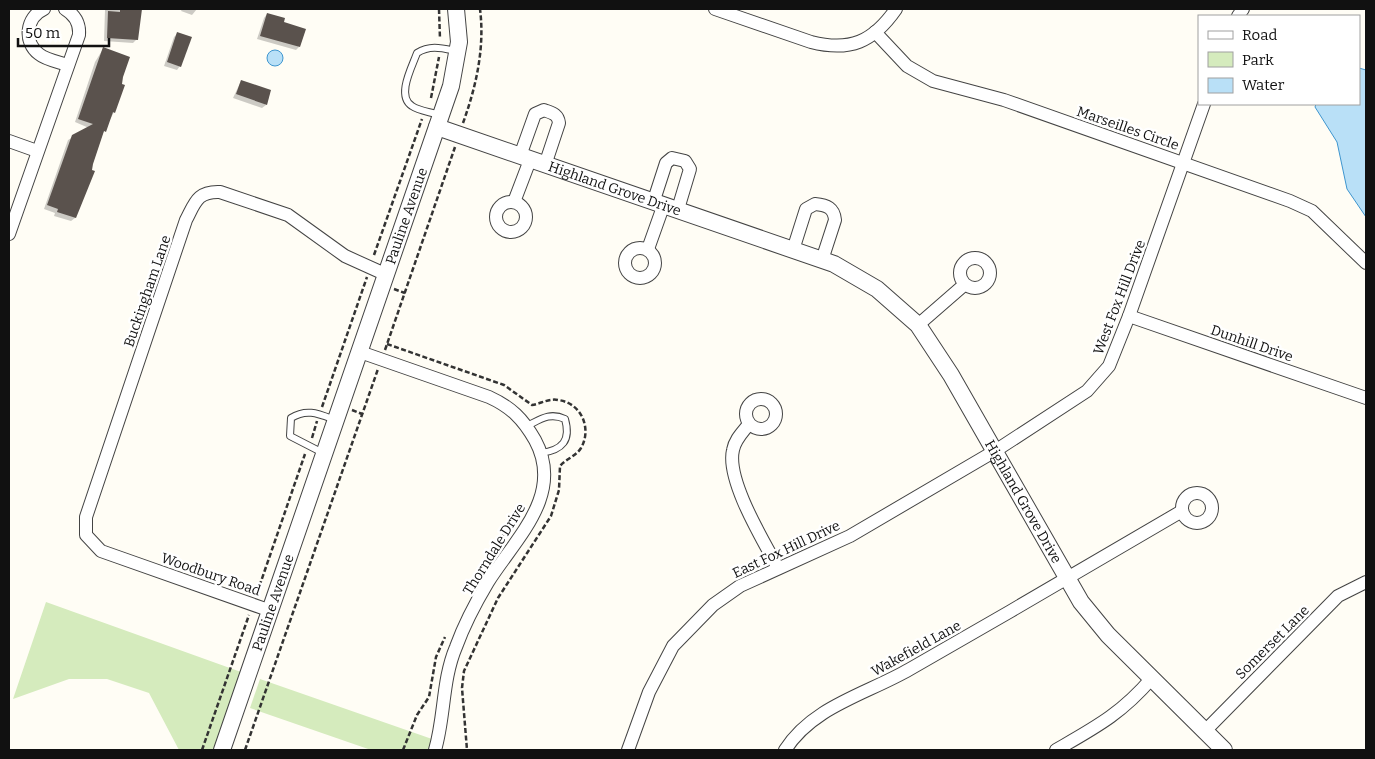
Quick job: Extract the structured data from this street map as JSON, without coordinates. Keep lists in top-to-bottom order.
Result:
{
  "streets": {
    "street": [
      "Marseilles Circle",
      "Highland Grove Drive",
      "Pauline Avenue",
      "Buckingham Lane",
      "West Fox Hill Drive",
      "Dunhill Drive",
      "Thorndale Drive",
      "East Fox Hill Drive",
      "Woodbury Road",
      "Somerset Lane",
      "Wakefield Lane"
    ]
  },
  "crossings": [
    ["Marseilles Circle", "West Fox Hill Drive"],
    ["Highland Grove Drive", "Pauline Avenue"],
    ["Highland Grove Drive", "West Fox Hill Drive"],
    ["Highland Grove Drive", "East Fox Hill Drive"],
    ["Highland Grove Drive", "Somerset Lane"],
    ["Highland Grove Drive", "Wakefield Lane"],
    ["Pauline Avenue", "Buckingham Lane"],
    ["Pauline Avenue", "Thorndale Drive"],
    ["Pauline Avenue", "Woodbury Road"],
    ["Buckingham Lane", "Woodbury Road"],
    ["West Fox Hill Drive", "Dunhill Drive"],
    ["West Fox Hill Drive", "East Fox Hill Drive"]
  ],
  "legend": ["Road", "Park", "Water"],
  "scale_bar": "50 m"
}
